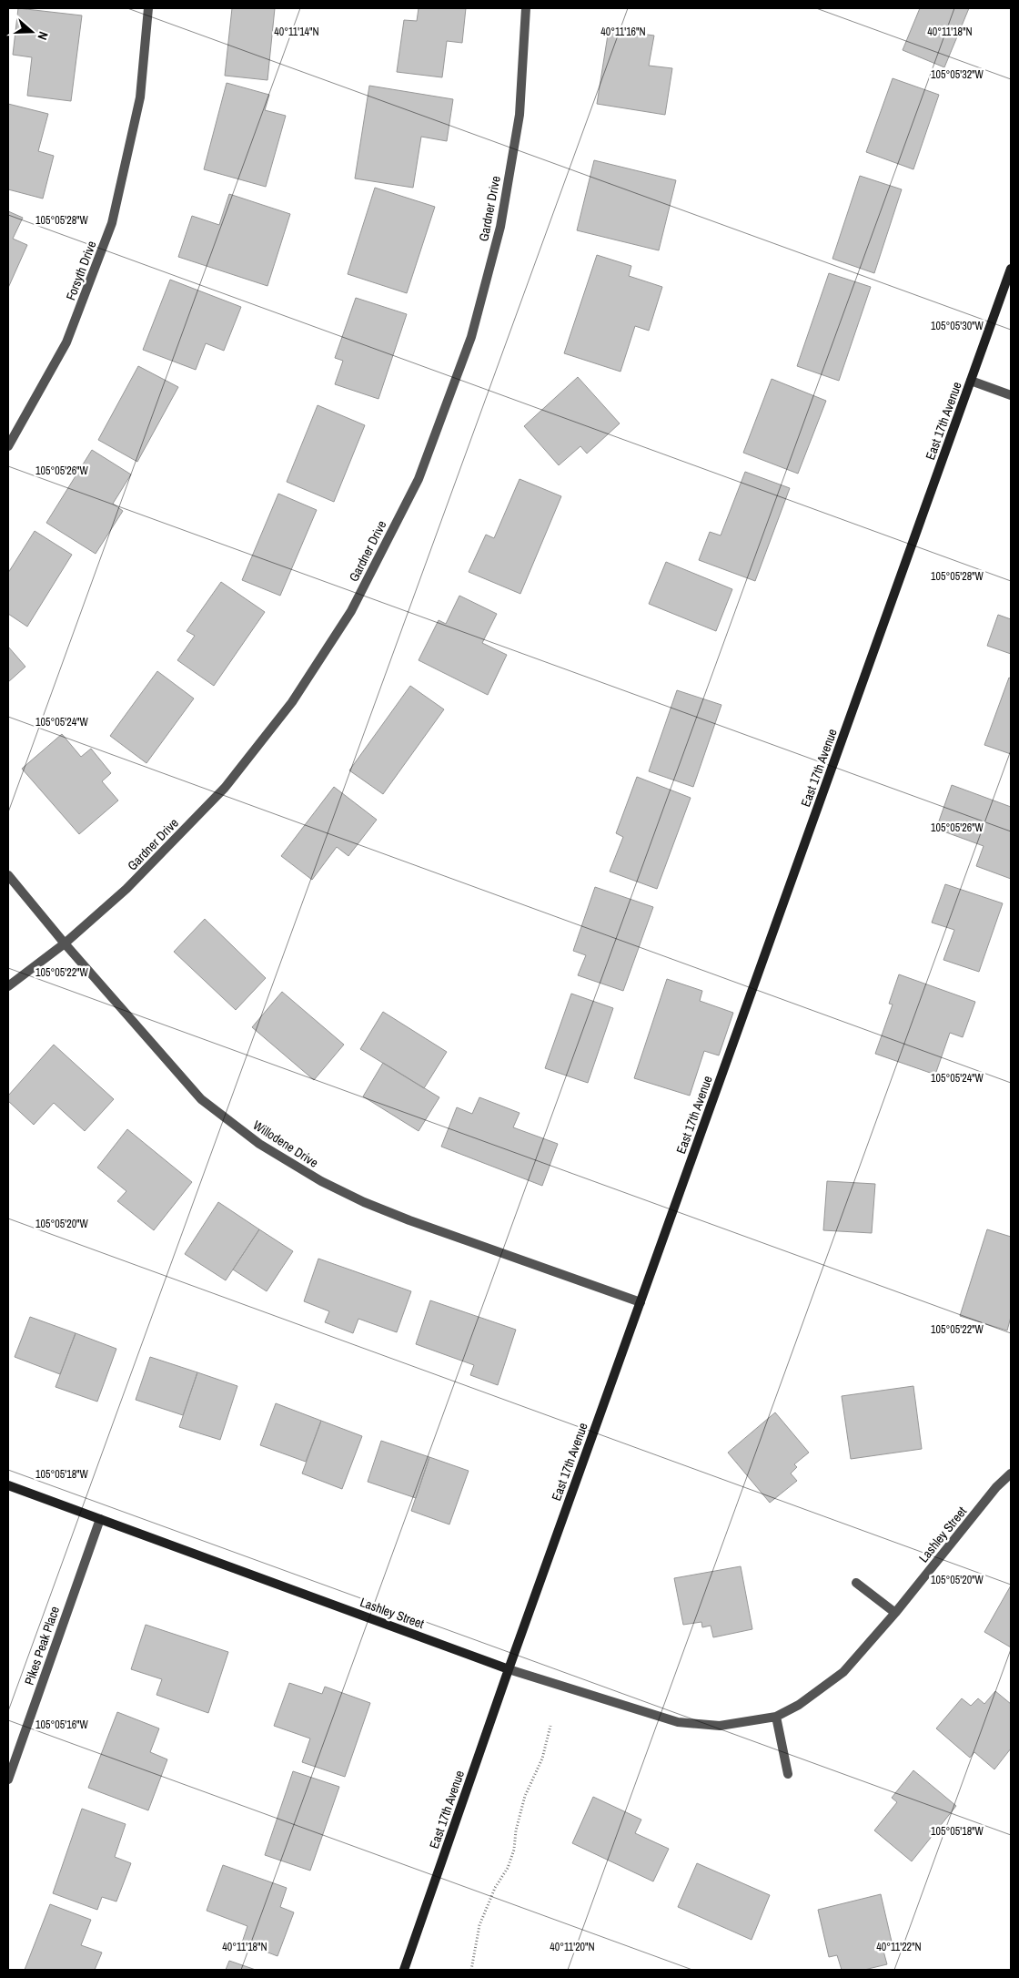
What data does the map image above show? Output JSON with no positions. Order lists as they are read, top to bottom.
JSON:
{
  "streets": {
    "main road": ["East 17th Avenue", "Lashley Street"],
    "street": [
      "Gardner Drive",
      "Forsyth Drive",
      "Willodene Drive",
      "Pikes Peak Place"
    ]
  },
  "crossings": [
    ["Gardner Drive", "Willodene Drive"],
    ["East 17th Avenue", "Willodene Drive"],
    ["East 17th Avenue", "Lashley Street"],
    ["Lashley Street", "Pikes Peak Place"]
  ],
  "north": "right",
  "coordinates": [
    "40°11'16\"N",
    "40°11'14\"N",
    "40°11'18\"N",
    "105°05'32\"W",
    "105°05'28\"W",
    "105°05'30\"W",
    "105°05'26\"W",
    "105°05'24\"W",
    "105°05'22\"W",
    "105°05'20\"W",
    "105°05'18\"W",
    "105°05'16\"W",
    "40°11'20\"N",
    "40°11'22\"N"
  ]
}
